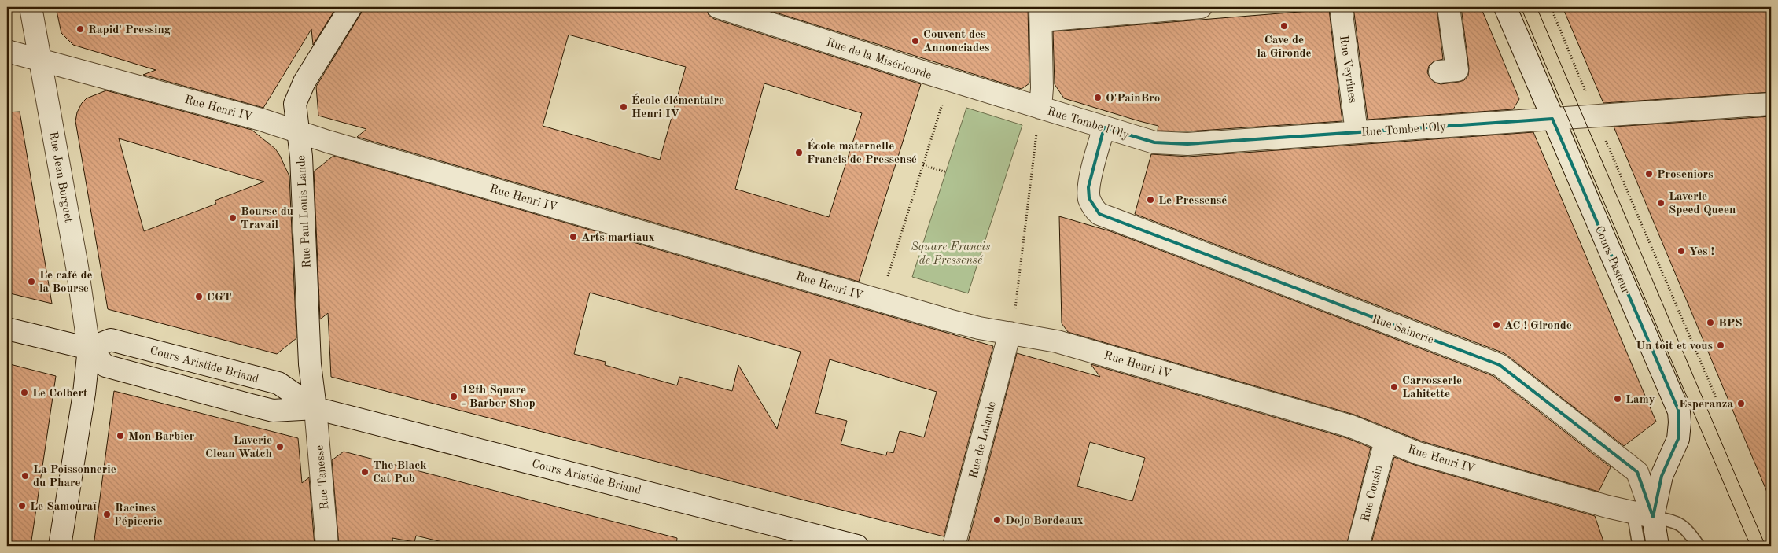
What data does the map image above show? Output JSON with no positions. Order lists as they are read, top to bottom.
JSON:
{
  "streets": {
    "street": [
      "Rue de la Miséricorde",
      "Rue Veyrines",
      "Rue Henri IV",
      "Rue Tombe l'Oly",
      "Rue Jean Burguet",
      "Rue Paul Louis Lande",
      "Cours Pasteur",
      "Rue Saincric",
      "Cours Aristide Briand",
      "Rue de Lalande",
      "Rue Tanesse",
      "Rue Cousin"
    ]
  },
  "crossings": [
    ["Rue de la Miséricorde", "Rue Tombe l'Oly"],
    ["Rue Veyrines", "Rue Tombe l'Oly"],
    ["Rue Henri IV", "Rue Jean Burguet"],
    ["Rue Henri IV", "Rue Paul Louis Lande"],
    ["Rue Henri IV", "Cours Pasteur"],
    ["Rue Henri IV", "Rue Saincric"],
    ["Rue Henri IV", "Rue de Lalande"],
    ["Rue Henri IV", "Rue Cousin"],
    ["Rue Tombe l'Oly", "Cours Pasteur"],
    ["Rue Tombe l'Oly", "Rue Saincric"],
    ["Rue Jean Burguet", "Cours Aristide Briand"],
    ["Rue Paul Louis Lande", "Cours Aristide Briand"],
    ["Rue Paul Louis Lande", "Rue Tanesse"],
    ["Cours Pasteur", "Rue Saincric"],
    ["Cours Aristide Briand", "Rue Tanesse"]
  ],
  "parks": ["Square Francis de Pressensé"],
  "places": [
    "Cave de la Gironde",
    "Rapid' Pressing",
    "Couvent des Annonciades",
    "O'PainBro",
    "École élémentaire Henri IV",
    "École maternelle Francis de Pressensé",
    "Proseniors",
    "Le Pressensé",
    "Laverie Speed Queen",
    "Bourse du Travail",
    "Arts martiaux",
    "Yes !",
    "Le café de la Bourse",
    "CGT",
    "BPS",
    "AC ! Gironde",
    "Un toit et vous",
    "Carrosserie Lahitette",
    "Le Colbert",
    "12th Square - Barber Shop",
    "Lamy",
    "Esperanza",
    "Mon Barbier",
    "Laverie Clean Watch",
    "The Black Cat Pub",
    "La Poissonnerie du Phare",
    "Le Samouraï",
    "Racines l’épicerie",
    "Dojo Bordeaux"
  ]
}
